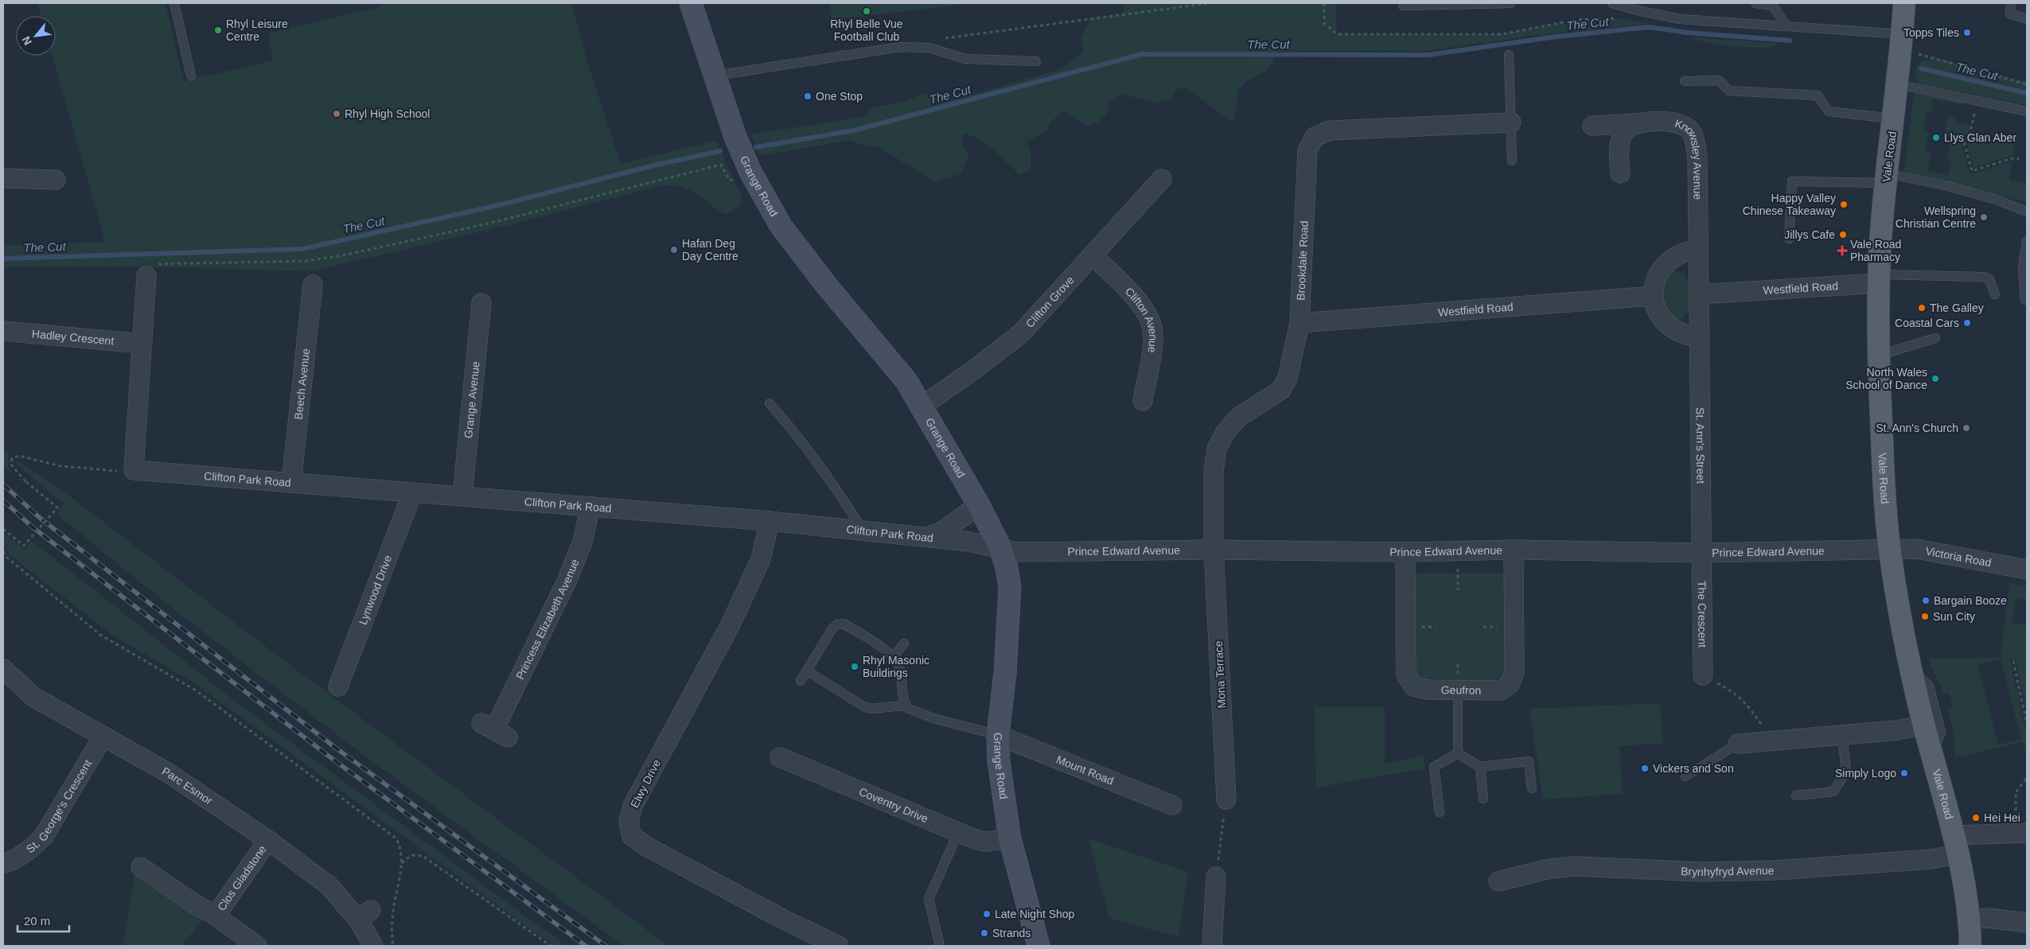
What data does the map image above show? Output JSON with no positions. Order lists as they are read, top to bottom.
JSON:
{
  "streets": {
    "main road": ["Vale Road", "Grange Road"],
    "street": [
      "Knowsley Avenue",
      "Brookdale Road",
      "Westfield Road",
      "Clifton Grove",
      "Clifton Avenue",
      "Hadley Crescent",
      "Beech Avenue",
      "Grange Avenue",
      "St. Ann's Street",
      "Clifton Park Road",
      "Prince Edward Avenue",
      "Victoria Road",
      "Lynwood Drive",
      "The Crescent",
      "Princess Elizabeth Avenue",
      "Mona Terrace",
      "Geufron",
      "Mount Road",
      "Elwy Drive",
      "Parc Esmor",
      "St. George's Crescent",
      "Coventry Drive",
      "Brynhyfryd Avenue",
      "Clos Gladstone"
    ]
  },
  "crossings": [
    ["Vale Road", "Westfield Road"],
    ["Vale Road", "Prince Edward Avenue"],
    ["Vale Road", "Victoria Road"],
    ["Vale Road", "Brynhyfryd Avenue"],
    ["Grange Road", "Clifton Grove"],
    ["Grange Road", "Clifton Park Road"],
    ["Grange Road", "Prince Edward Avenue"],
    ["Grange Road", "Mount Road"],
    ["Grange Road", "Coventry Drive"],
    ["Brookdale Road", "Westfield Road"],
    ["Brookdale Road", "Prince Edward Avenue"],
    ["Brookdale Road", "Mona Terrace"],
    ["Clifton Grove", "Clifton Avenue"],
    ["Beech Avenue", "Clifton Park Road"],
    ["Grange Avenue", "Clifton Park Road"],
    ["St. Ann's Street", "Prince Edward Avenue"],
    ["St. Ann's Street", "The Crescent"],
    ["Clifton Park Road", "Prince Edward Avenue"],
    ["Clifton Park Road", "Lynwood Drive"],
    ["Clifton Park Road", "Princess Elizabeth Avenue"],
    ["Clifton Park Road", "Elwy Drive"],
    ["Prince Edward Avenue", "Victoria Road"],
    ["Prince Edward Avenue", "The Crescent"],
    ["Prince Edward Avenue", "Mona Terrace"],
    ["Prince Edward Avenue", "Geufron"],
    ["Parc Esmor", "St. George's Crescent"],
    ["Parc Esmor", "Clos Gladstone"]
  ],
  "water": ["The Cut"],
  "places": {
    "other": [
      "Rhyl Belle Vue Football Club",
      "Rhyl Leisure Centre",
      "Topps Tiles",
      "One Stop",
      "Rhyl High School",
      "Llys Glan Aber",
      "Happy Valley Chinese Takeaway",
      "Wellspring Christian Centre",
      "Jillys Cafe",
      "Hafan Deg Day Centre",
      "The Galley",
      "Coastal Cars",
      "North Wales School of Dance",
      "St. Ann's Church",
      "Bargain Booze",
      "Sun City",
      "Rhyl Masonic Buildings",
      "Vickers and Son",
      "Simply Logo",
      "Hei Hei",
      "Late Night Shop",
      "Strands"
    ],
    "health": ["Vale Road Pharmacy"]
  },
  "scale_bar": "20 m",
  "north": "bottom left"
}
